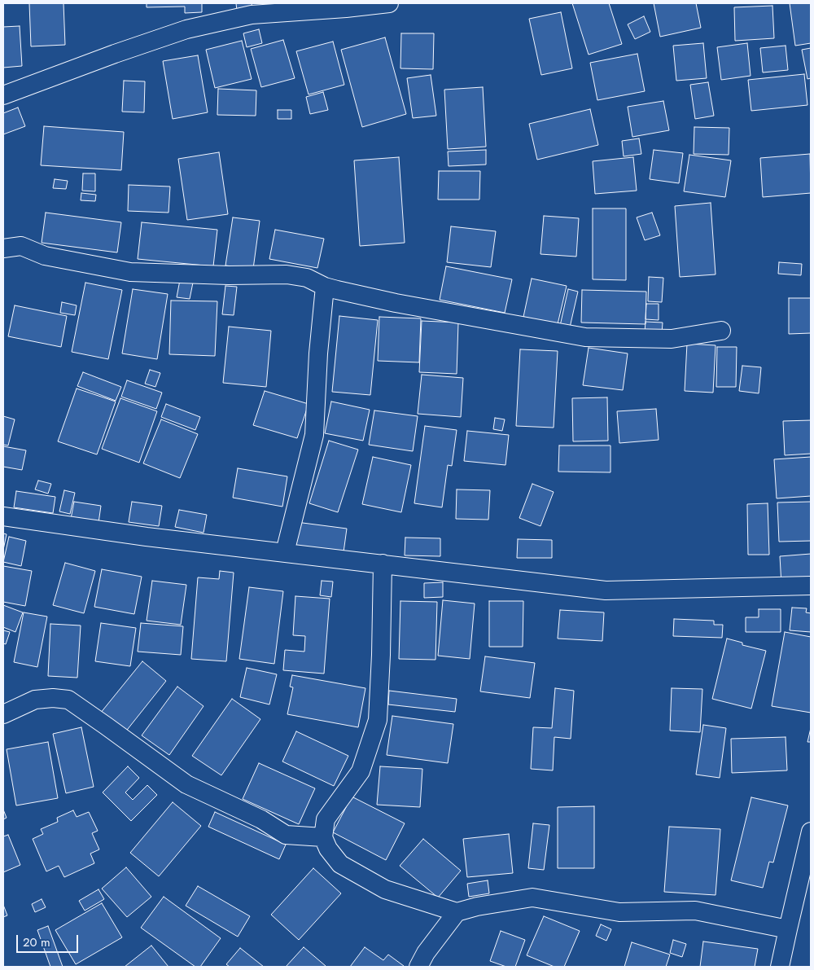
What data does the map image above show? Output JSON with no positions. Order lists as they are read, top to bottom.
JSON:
{
  "scale_bar": "20 m"
}
